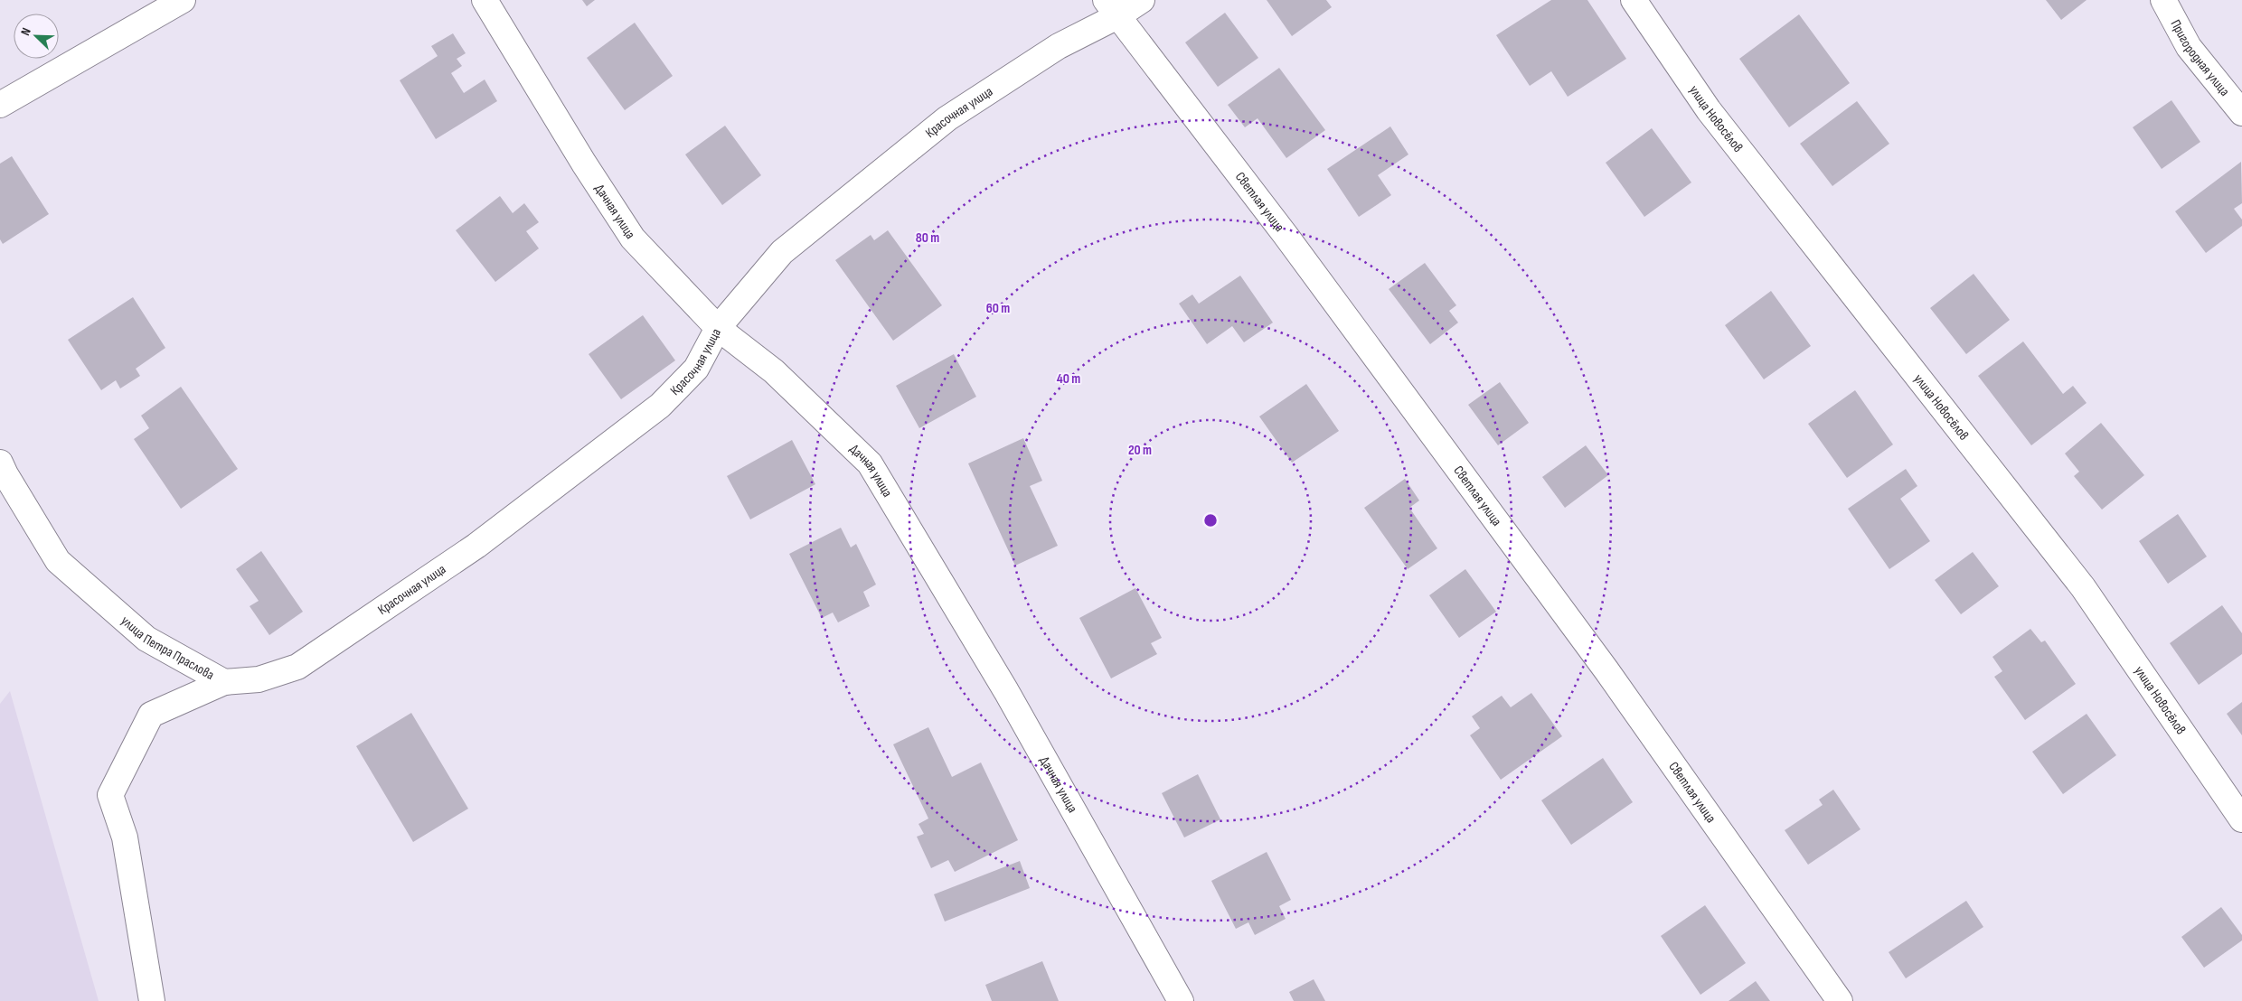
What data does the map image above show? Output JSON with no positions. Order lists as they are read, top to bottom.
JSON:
{
  "streets": {
    "street": [
      "Пригородная улица",
      "Красочная улица",
      "улица Новосёлов",
      "Светлая улица",
      "Дачная улица",
      "улица Петра Праслова"
    ]
  },
  "crossings": [
    ["Красочная улица", "Светлая улица"],
    ["Красочная улица", "Дачная улица"],
    ["Красочная улица", "улица Петра Праслова"]
  ],
  "north": "top left",
  "rings": [
    "80 m",
    "60 m",
    "40 m",
    "20 m"
  ]
}
